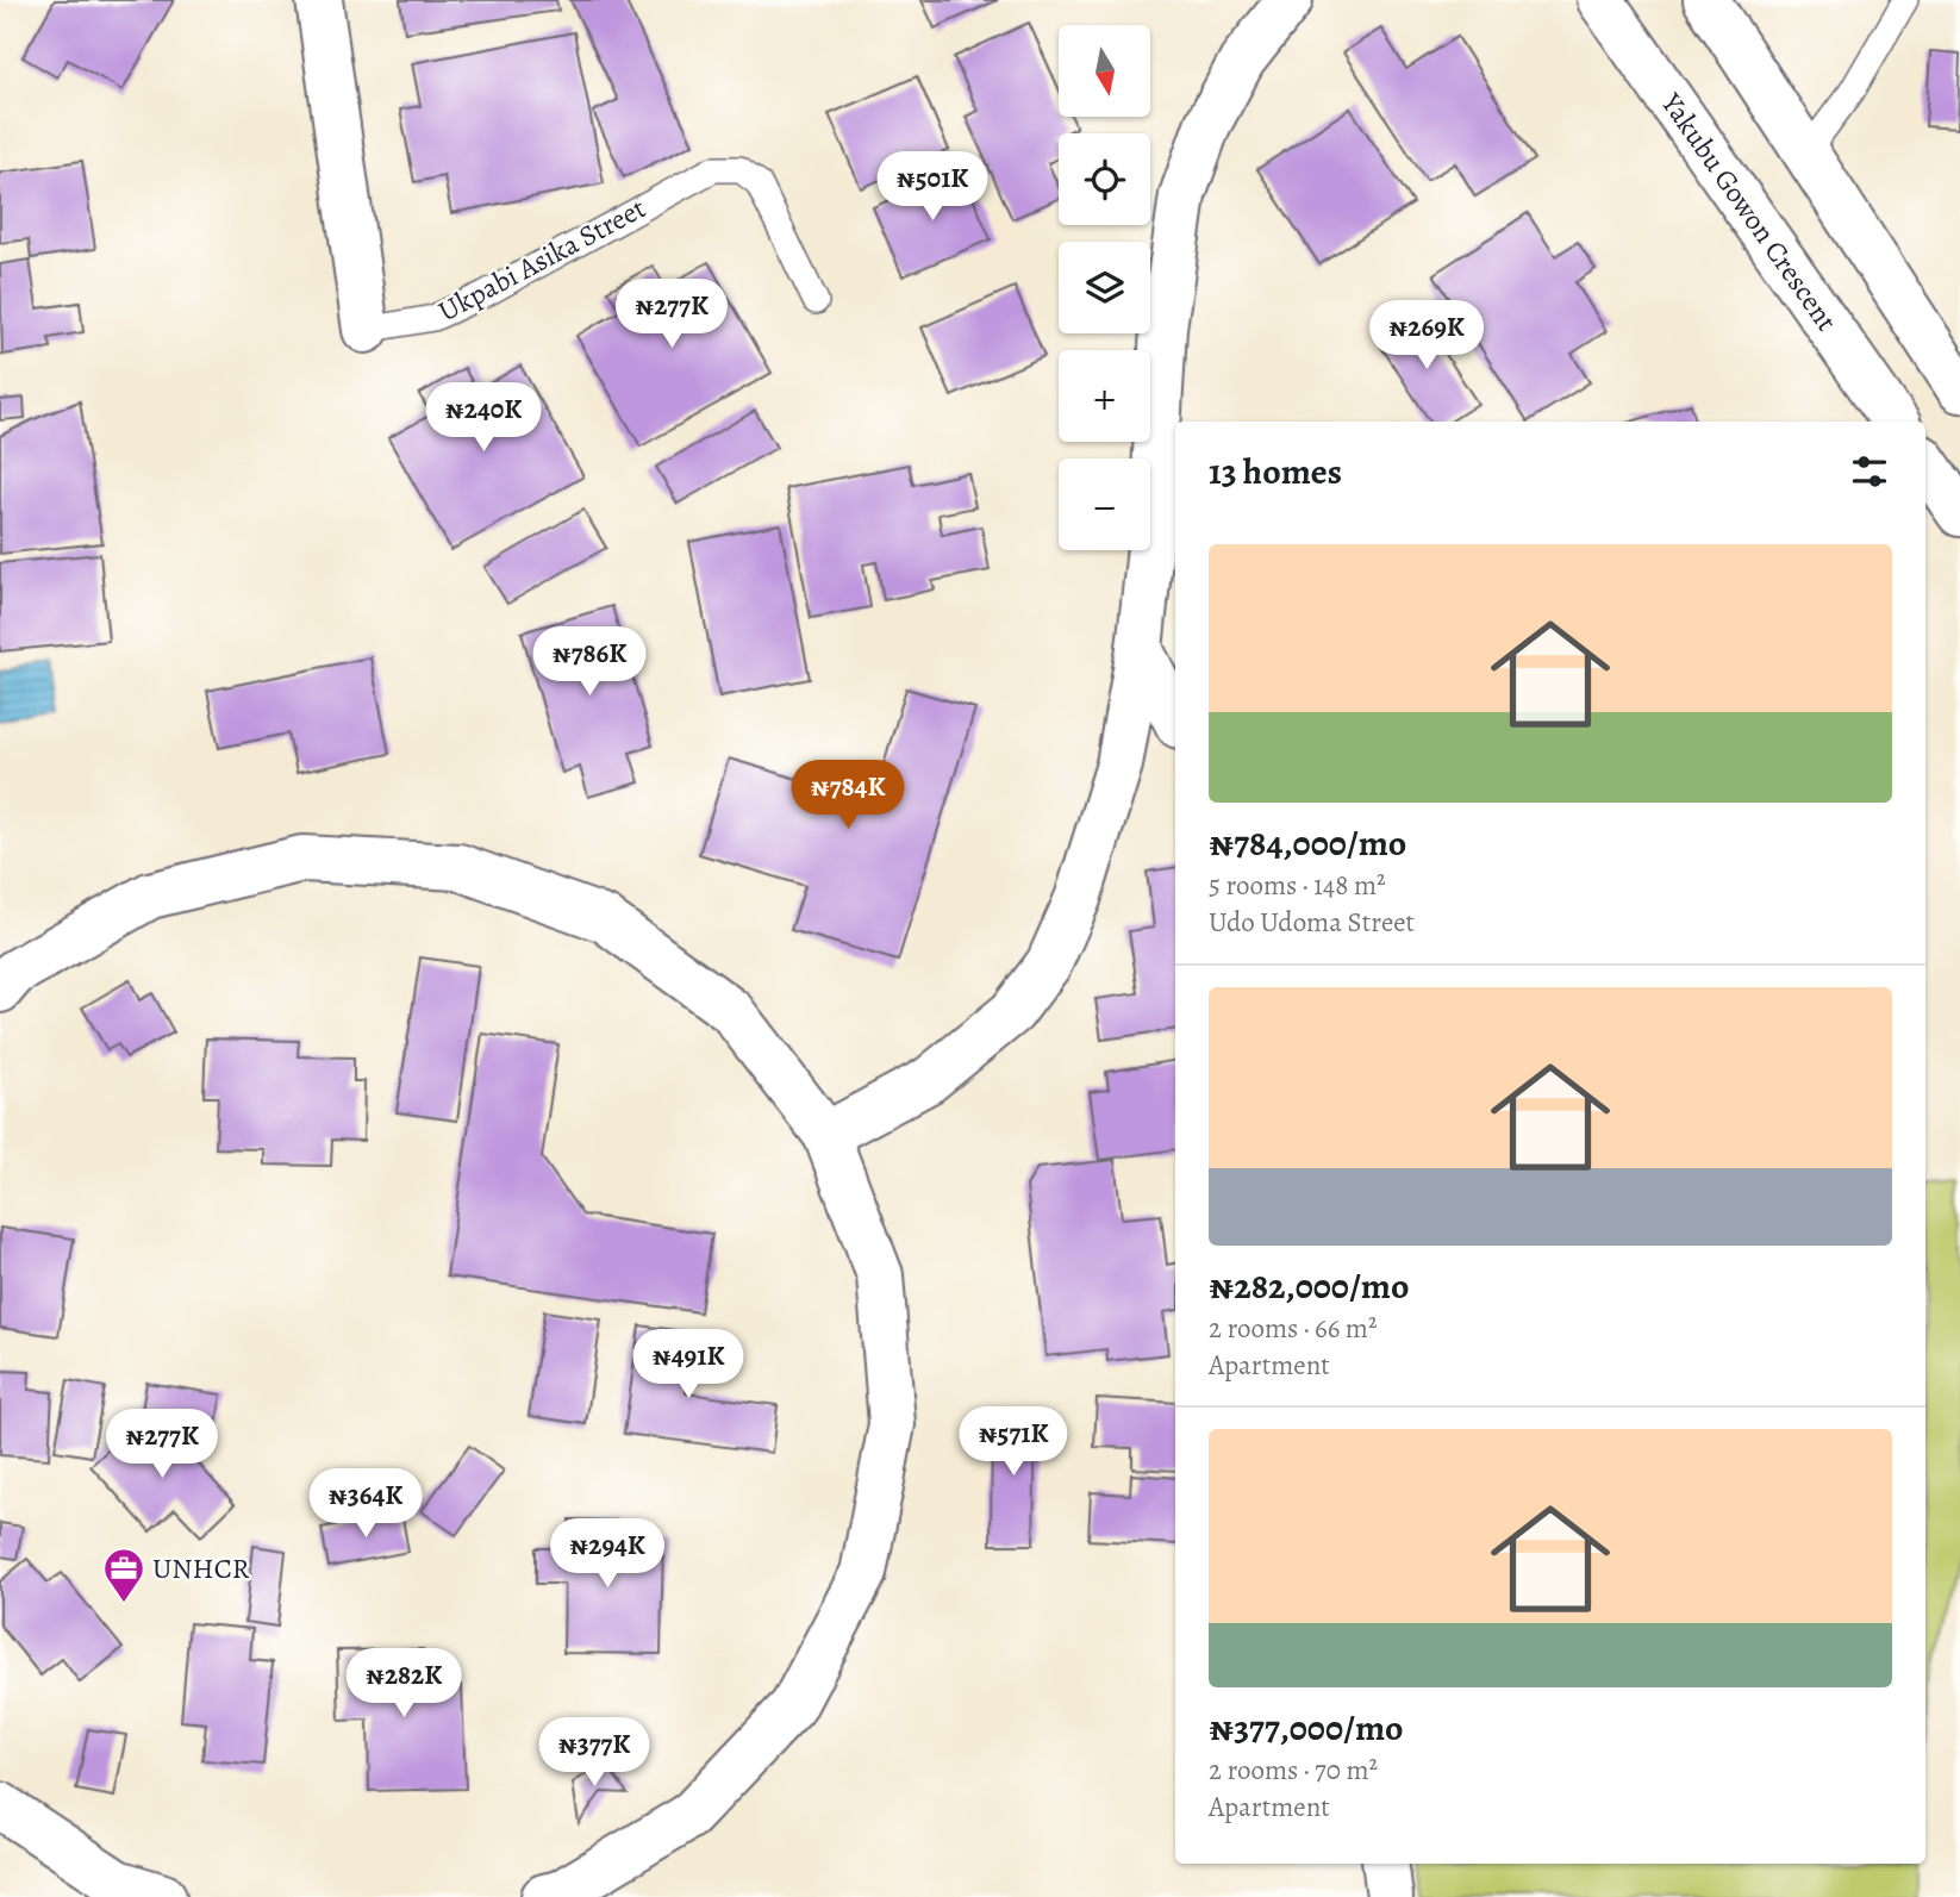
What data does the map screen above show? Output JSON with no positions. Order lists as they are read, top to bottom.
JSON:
{
  "streets": {
    "street": ["Yakubu Gowon Crescent", "Ukpabi Asika Street"]
  },
  "places": {
    "office": ["UNHCR"]
  },
  "north": "bottom",
  "page": {
    "map_buttons": ["+", "−"],
    "price": [
      "₦501K",
      "₦277K",
      "₦269K",
      "₦240K",
      "₦786K",
      "₦784K",
      "₦491K",
      "₦571K",
      "₦277K",
      "₦364K",
      "₦294K",
      "₦282K",
      "₦377K"
    ],
    "heading": "13 homes",
    "list": [
      {
        "name": "₦784,000/mo",
        "note": "5 rooms · 148 m² · Udo Udoma Street"
      },
      {
        "name": "₦282,000/mo",
        "note": "2 rooms · 66 m² · Apartment"
      },
      {
        "name": "₦377,000/mo",
        "note": "2 rooms · 70 m² · Apartment"
      }
    ]
  }
}
